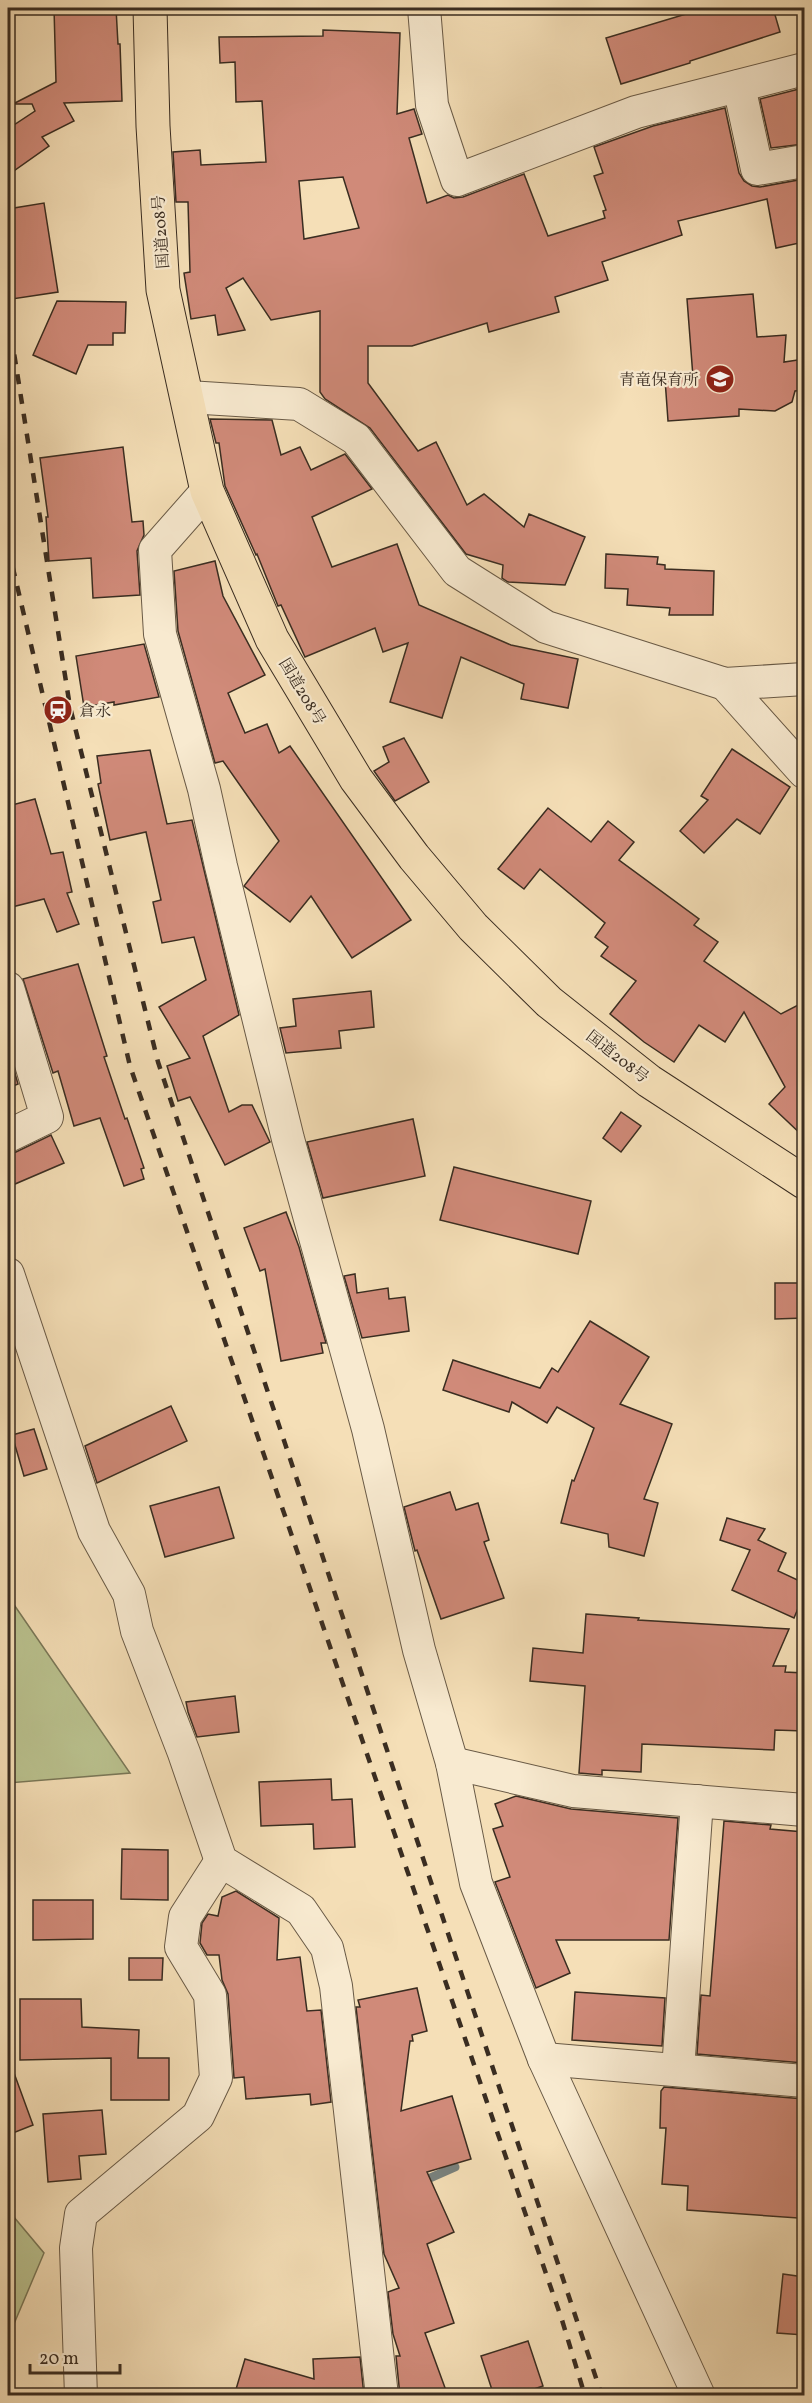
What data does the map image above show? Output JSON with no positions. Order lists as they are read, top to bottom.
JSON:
{
  "streets": {
    "highway": ["国道208号"]
  },
  "places": {
    "school or university": ["青竜保育所"],
    "station": ["倉永"]
  },
  "scale_bar": "20 m"
}
